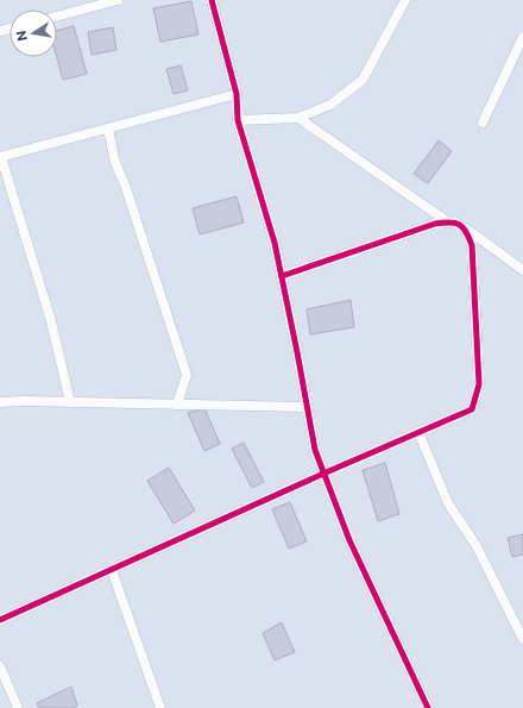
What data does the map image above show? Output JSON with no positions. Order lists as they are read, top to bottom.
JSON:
{
  "north": "left"
}
